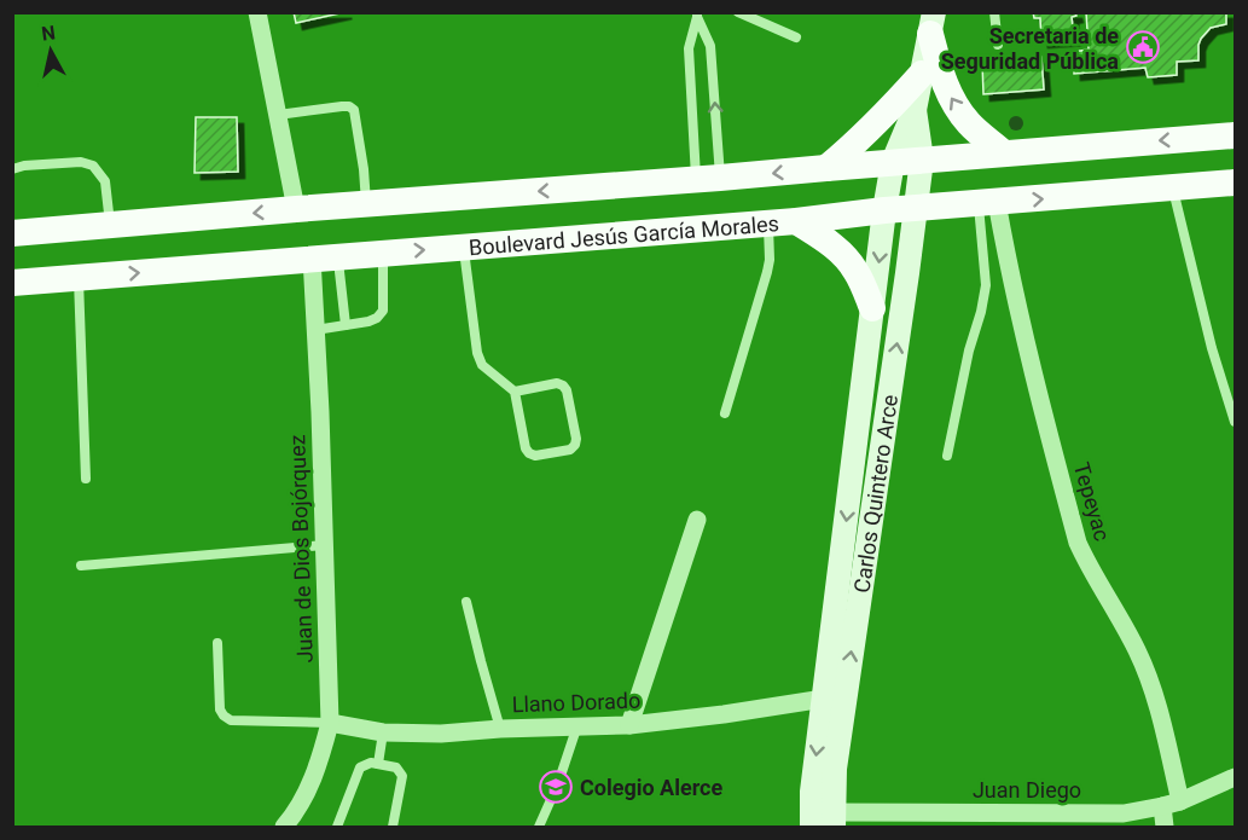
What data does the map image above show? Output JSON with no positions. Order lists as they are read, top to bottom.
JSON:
{
  "streets": {
    "main road": ["Boulevard Jesús García Morales", "Carlos Quintero Arce"],
    "street": [
      "Tepeyac",
      "Juan de Dios Bojórquez",
      "Llano Dorado",
      "Juan Diego"
    ]
  },
  "crossings": [
    ["Boulevard Jesús García Morales", "Carlos Quintero Arce"],
    ["Boulevard Jesús García Morales", "Tepeyac"],
    ["Boulevard Jesús García Morales", "Juan de Dios Bojórquez"],
    ["Carlos Quintero Arce", "Llano Dorado"],
    ["Carlos Quintero Arce", "Juan Diego"],
    ["Tepeyac", "Juan Diego"],
    ["Juan de Dios Bojórquez", "Llano Dorado"]
  ],
  "places": {
    "public building": ["Secretaria de Seguridad Pública"],
    "school or university": ["Colegio Alerce"]
  },
  "north": "top"
}
